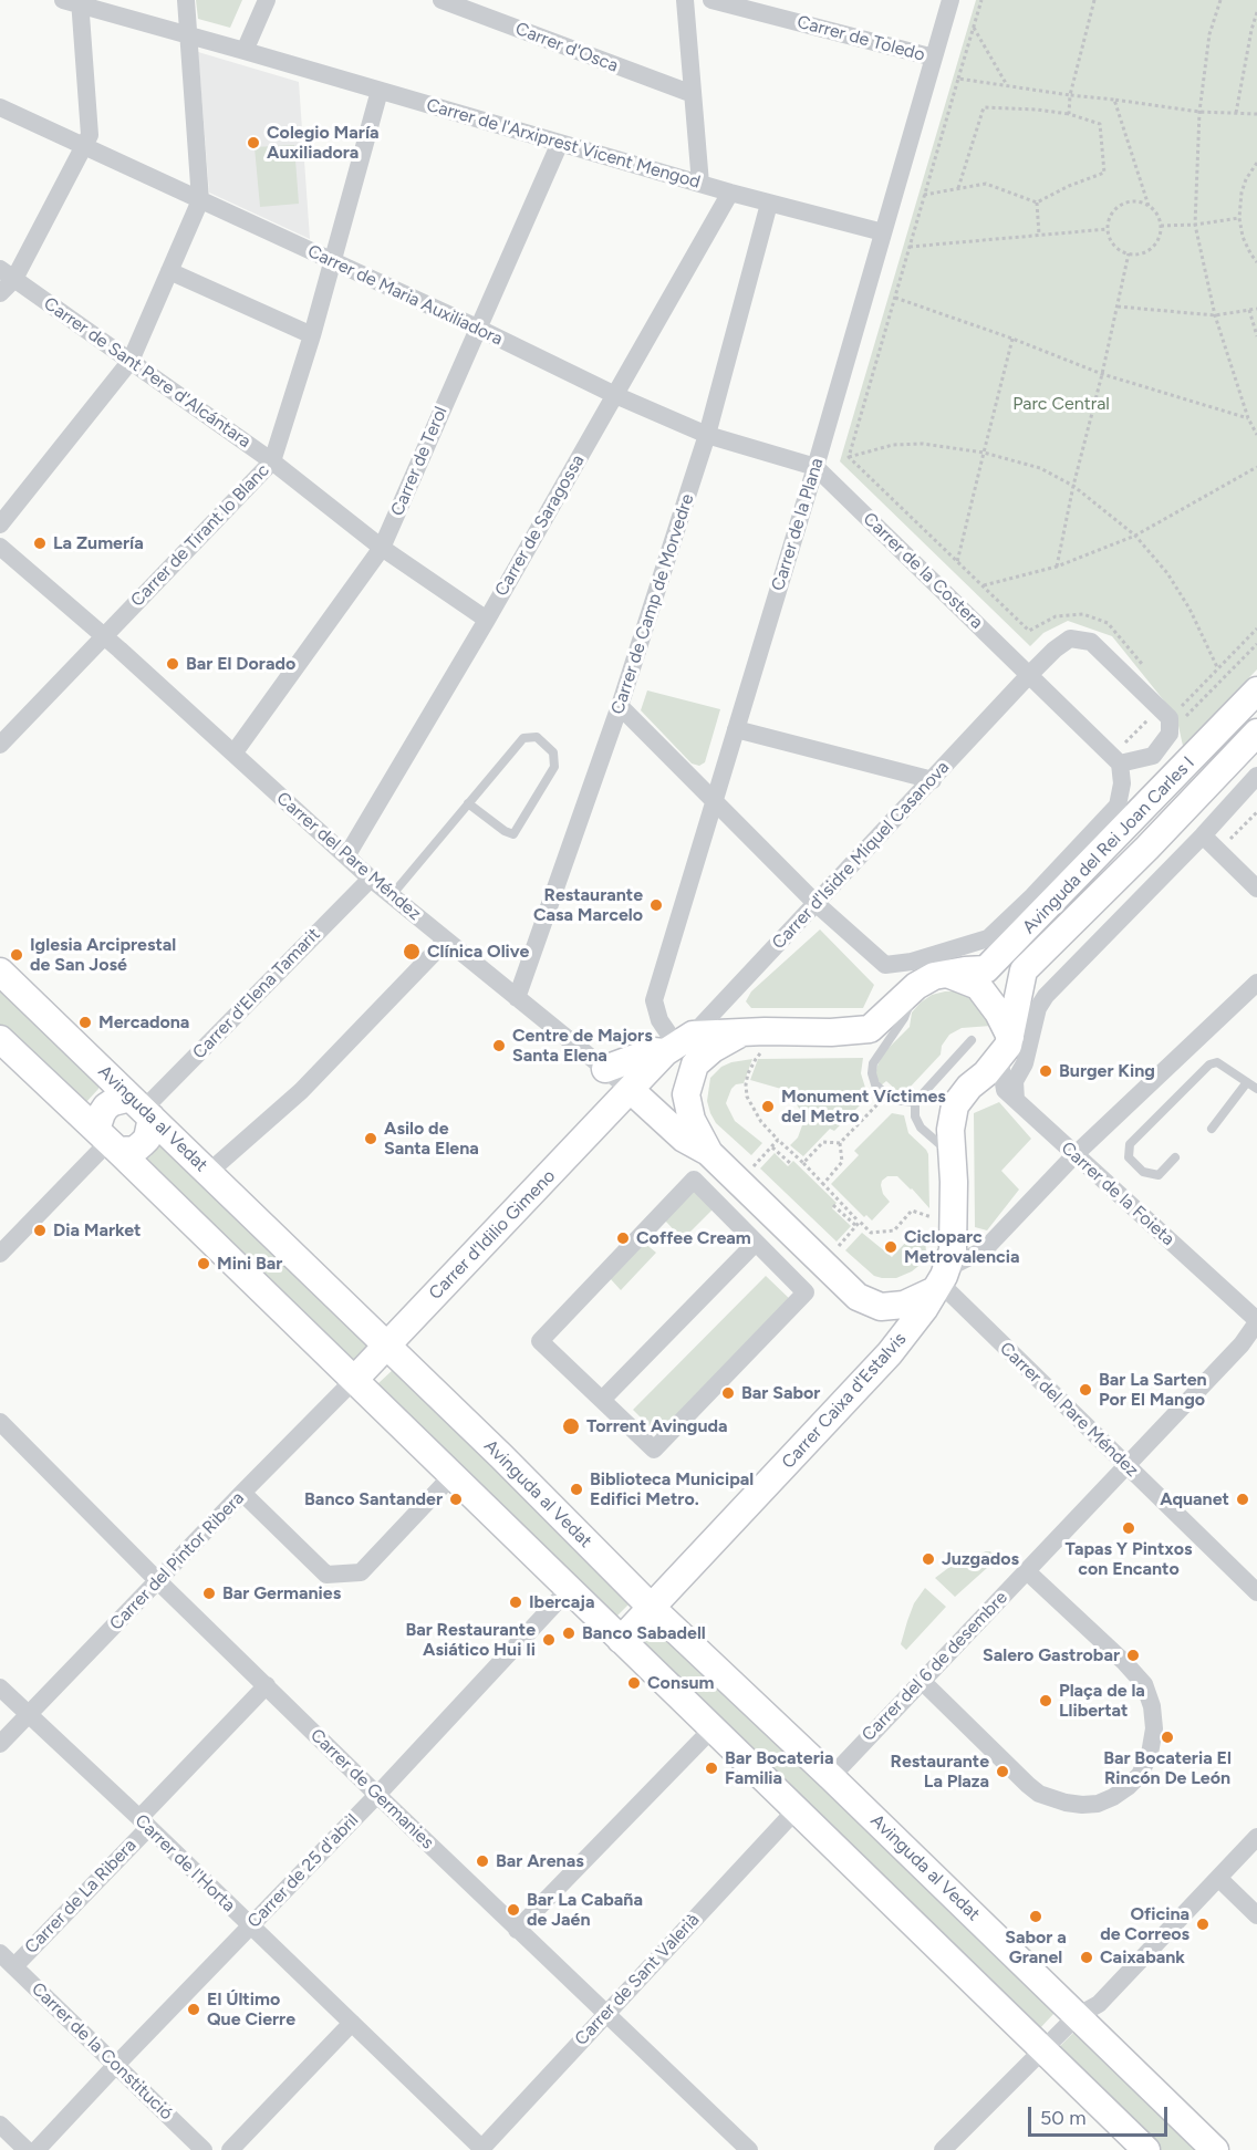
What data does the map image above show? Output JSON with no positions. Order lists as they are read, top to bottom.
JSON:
{
  "streets": {
    "street": [
      "Carrer de Toledo",
      "Carrer d'Osca",
      "Carrer de l'Arxiprest Vicent Mengod",
      "Carrer de Maria Auxiliadora",
      "Carrer de Sant Pere d'Alcántara",
      "Carrer de Terol",
      "Carrer de la Plana",
      "Carrer de Saragossa",
      "Carrer de Tirant lo Blanc",
      "Carrer de la Costera",
      "Carrer de Camp de Morvedre",
      "Avinguda del Rei Joan Carles I",
      "Carrer d'Isidre Miquel Casanova",
      "Carrer del Pare Méndez",
      "Carrer d'Elena Tamarit",
      "Avinguda al Vedat",
      "Carrer de la Foieta",
      "Carrer d'Idilio Gimeno",
      "Carrer Caixa d'Estalvis",
      "Carrer del Pintor Ribera",
      "Carrer del 6 de desembre",
      "Carrer de Germanies",
      "Carrer de l'Horta",
      "Carrer de 25 d'abril",
      "Carrer de La Ribera",
      "Carrer de Sant Valerià",
      "Carrer de la Constitució"
    ]
  },
  "crossings": [
    ["Carrer de Toledo", "Carrer de la Plana"],
    ["Carrer de l'Arxiprest Vicent Mengod", "Carrer de Terol"],
    ["Carrer de l'Arxiprest Vicent Mengod", "Carrer de la Plana"],
    ["Carrer de l'Arxiprest Vicent Mengod", "Carrer de Saragossa"],
    ["Carrer de l'Arxiprest Vicent Mengod", "Carrer de Tirant lo Blanc"],
    ["Carrer de l'Arxiprest Vicent Mengod", "Carrer de Camp de Morvedre"],
    ["Carrer de Maria Auxiliadora", "Carrer de Terol"],
    ["Carrer de Maria Auxiliadora", "Carrer de la Plana"],
    ["Carrer de Maria Auxiliadora", "Carrer de Saragossa"],
    ["Carrer de Maria Auxiliadora", "Carrer de Tirant lo Blanc"],
    ["Carrer de Maria Auxiliadora", "Carrer de la Costera"],
    ["Carrer de Maria Auxiliadora", "Carrer de Camp de Morvedre"],
    ["Carrer de Sant Pere d'Alcántara", "Carrer de Terol"],
    ["Carrer de Sant Pere d'Alcántara", "Carrer de Saragossa"],
    ["Carrer de Sant Pere d'Alcántara", "Carrer de Tirant lo Blanc"],
    ["Carrer de Terol", "Carrer del Pare Méndez"],
    ["Carrer de la Plana", "Carrer de la Costera"],
    ["Carrer de la Plana", "Avinguda del Rei Joan Carles I"],
    ["Carrer de la Plana", "Carrer d'Isidre Miquel Casanova"],
    ["Carrer de Saragossa", "Carrer del Pare Méndez"],
    ["Carrer de Tirant lo Blanc", "Carrer del Pare Méndez"],
    ["Carrer de la Costera", "Avinguda del Rei Joan Carles I"],
    ["Carrer de la Costera", "Carrer d'Isidre Miquel Casanova"],
    ["Carrer de Camp de Morvedre", "Carrer del Pare Méndez"],
    ["Avinguda del Rei Joan Carles I", "Carrer d'Isidre Miquel Casanova"],
    ["Avinguda del Rei Joan Carles I", "Carrer del Pare Méndez"],
    ["Avinguda del Rei Joan Carles I", "Carrer de la Foieta"],
    ["Avinguda del Rei Joan Carles I", "Carrer Caixa d'Estalvis"],
    ["Carrer del Pare Méndez", "Carrer d'Elena Tamarit"],
    ["Carrer del Pare Méndez", "Carrer d'Idilio Gimeno"],
    ["Carrer del Pare Méndez", "Carrer Caixa d'Estalvis"],
    ["Carrer del Pare Méndez", "Carrer del 6 de desembre"],
    ["Carrer d'Elena Tamarit", "Avinguda al Vedat"],
    ["Avinguda al Vedat", "Carrer d'Idilio Gimeno"],
    ["Avinguda al Vedat", "Carrer Caixa d'Estalvis"],
    ["Avinguda al Vedat", "Carrer del 6 de desembre"],
    ["Carrer de la Foieta", "Carrer Caixa d'Estalvis"],
    ["Carrer de la Foieta", "Carrer del 6 de desembre"],
    ["Carrer d'Idilio Gimeno", "Carrer del Pintor Ribera"],
    ["Carrer del Pintor Ribera", "Carrer de Germanies"],
    ["Carrer del Pintor Ribera", "Carrer de l'Horta"],
    ["Carrer de Germanies", "Carrer de 25 d'abril"],
    ["Carrer de Germanies", "Carrer de La Ribera"],
    ["Carrer de Germanies", "Carrer de Sant Valerià"],
    ["Carrer de l'Horta", "Carrer de 25 d'abril"],
    ["Carrer de l'Horta", "Carrer de La Ribera"],
    ["Carrer de l'Horta", "Carrer de Sant Valerià"],
    ["Carrer de 25 d'abril", "Carrer de la Constitució"],
    ["Carrer de La Ribera", "Carrer de la Constitució"]
  ],
  "parks": ["Parc Central"],
  "places": [
    "Colegio María Auxiliadora",
    "La Zumería",
    "Bar El Dorado",
    "Restaurante Casa Marcelo",
    "Clínica Olive",
    "Iglesia Arciprestal de San José",
    "Mercadona",
    "Centre de Majors Santa Elena",
    "Burger King",
    "Monument Víctimes del Metro",
    "Asilo de Santa Elena",
    "Dia Market",
    "Coffee Cream",
    "Cicloparc Metrovalencia",
    "Mini Bar",
    "Bar La Sarten Por El Mango",
    "Bar Sabor",
    "Torrent Avinguda",
    "Biblioteca Municipal Edifici Metro.",
    "Banco Santander",
    "Aquanet",
    "Tapas Y Pintxos con Encanto",
    "Juzgados",
    "Bar Germanies",
    "Ibercaja",
    "Banco Sabadell",
    "Bar Restaurante Asiático Hui Ii",
    "Salero Gastrobar",
    "Consum",
    "Plaça de la Llibertat",
    "Bar Bocateria El Rincón De León",
    "Bar Bocateria Familia",
    "Restaurante La Plaza",
    "Bar Arenas",
    "Bar La Cabaña de Jaén",
    "Sabor a Granel",
    "Oficina de Correos",
    "Caixabank",
    "El Último Que Cierre"
  ],
  "scale_bar": "50 m"
}
